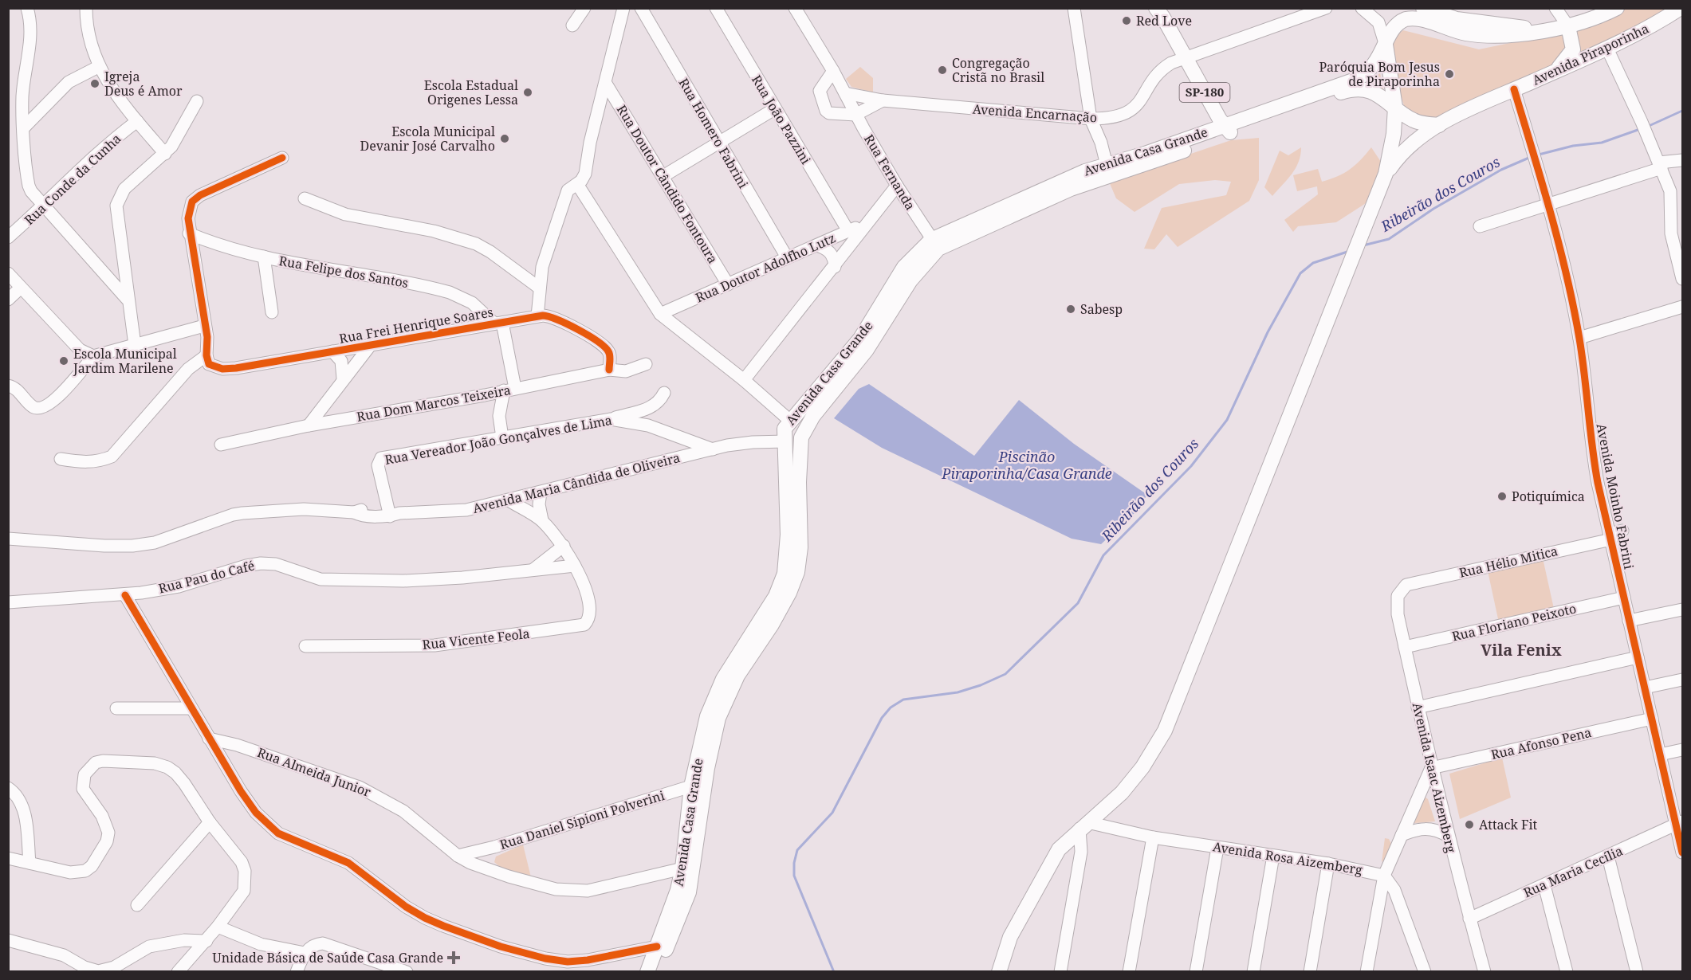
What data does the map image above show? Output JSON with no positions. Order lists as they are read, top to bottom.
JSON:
{
  "streets": {
    "main road": ["Avenida Piraporinha", "SP-180", "Avenida Casa Grande"],
    "street": [
      "Avenida Encarnação",
      "Rua João Pazzini",
      "Rua Homero Fabrini",
      "Rua Fernanda",
      "Rua Conde da Cunha",
      "Rua Doutor Cândido Fontoura",
      "Rua Doutor Adolfho Lutz",
      "Rua Felipe dos Santos",
      "Rua Frei Henrique Soares",
      "Rua Dom Marcos Teixeira",
      "Rua Vereador João Gonçalves de Lima",
      "Avenida Maria Cândida de Oliveira",
      "Avenida Moinho Fabrini",
      "Rua Hélio Mitica",
      "Rua Pau do Café",
      "Rua Floriano Peixoto",
      "Rua Vicente Feola",
      "Rua Afonso Pena",
      "Rua Almeida Junior",
      "Avenida Isaac Aizemberg",
      "Rua Daniel Sipioni Polverini",
      "Avenida Rosa Aizemberg",
      "Rua Maria Cecília"
    ]
  },
  "crossings": [
    ["Avenida Piraporinha", "Avenida Moinho Fabrini"],
    ["SP-180", "Avenida Encarnação"],
    ["SP-180", "Avenida Casa Grande"],
    ["Avenida Encarnação", "Rua Fernanda"],
    ["Rua João Pazzini", "Rua Doutor Adolfho Lutz"],
    ["Rua Homero Fabrini", "Rua Doutor Adolfho Lutz"],
    ["Avenida Casa Grande", "Rua Fernanda"],
    ["Avenida Casa Grande", "Avenida Maria Cândida de Oliveira"],
    ["Avenida Casa Grande", "Rua Almeida Junior"],
    ["Avenida Casa Grande", "Rua Daniel Sipioni Polverini"],
    ["Rua Doutor Cândido Fontoura", "Rua Doutor Adolfho Lutz"],
    ["Rua Felipe dos Santos", "Rua Frei Henrique Soares"],
    ["Rua Frei Henrique Soares", "Rua Dom Marcos Teixeira"],
    ["Rua Vereador João Gonçalves de Lima", "Avenida Maria Cândida de Oliveira"],
    ["Avenida Moinho Fabrini", "Rua Hélio Mitica"],
    ["Avenida Moinho Fabrini", "Rua Floriano Peixoto"],
    ["Avenida Moinho Fabrini", "Rua Afonso Pena"],
    ["Avenida Moinho Fabrini", "Rua Maria Cecília"],
    ["Rua Hélio Mitica", "Avenida Isaac Aizemberg"],
    ["Rua Pau do Café", "Rua Vicente Feola"],
    ["Rua Floriano Peixoto", "Avenida Isaac Aizemberg"],
    ["Rua Afonso Pena", "Avenida Isaac Aizemberg"],
    ["Rua Almeida Junior", "Rua Daniel Sipioni Polverini"],
    ["Avenida Isaac Aizemberg", "Rua Maria Cecília"]
  ],
  "districts": ["Vila Fenix"],
  "water": ["Ribeirão dos Couros", "Piscinão Piraporinha/Casa Grande"],
  "places": {
    "other": [
      "Red Love",
      "Congregação Cristã no Brasil",
      "Paróquia Bom Jesus de Piraporinha",
      "Igreja Deus é Amor",
      "Escola Estadual Origenes Lessa",
      "Escola Municipal Devanir José Carvalho",
      "Sabesp",
      "Escola Municipal Jardim Marilene",
      "Potiquímica",
      "Attack Fit"
    ],
    "health": ["Unidade Básica de Saúde Casa Grande"]
  }
}
